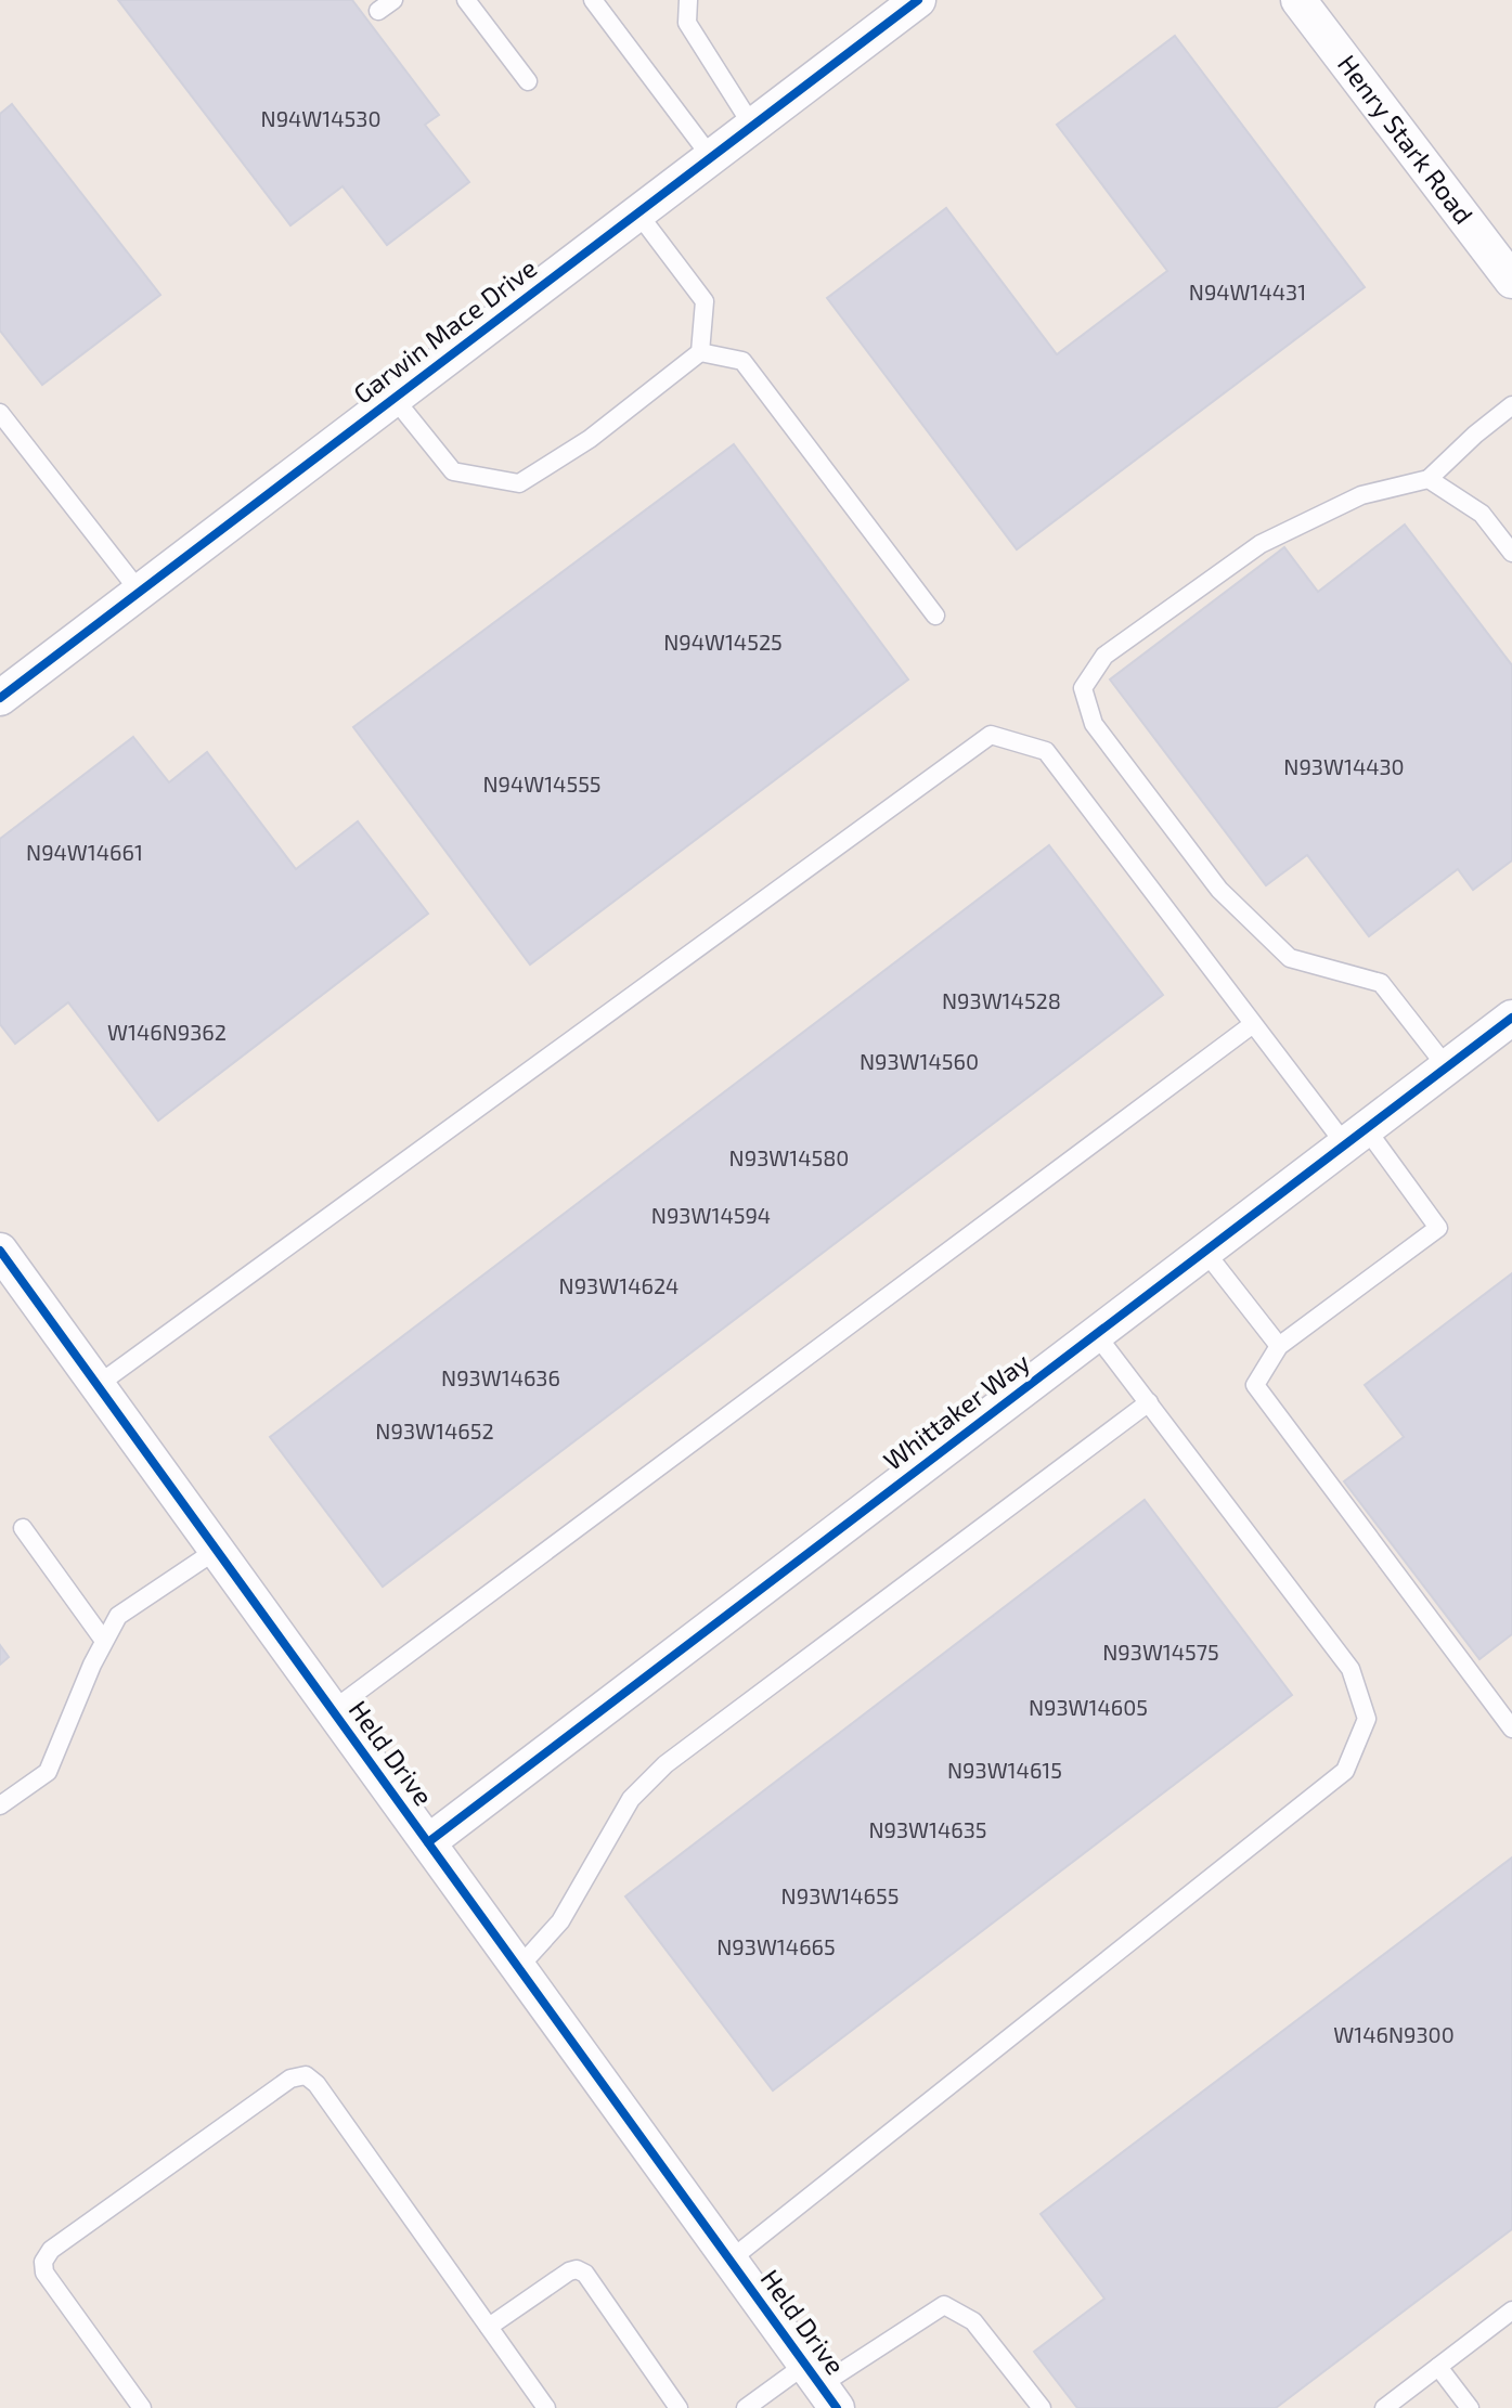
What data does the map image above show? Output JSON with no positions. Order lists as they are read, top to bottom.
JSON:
{
  "streets": {
    "street": [
      "Henry Stark Road",
      "Garwin Mace Drive",
      "Whittaker Way",
      "Held Drive"
    ]
  },
  "crossings": [
    ["Whittaker Way", "Held Drive"]
  ],
  "house_numbers": [
    "N94W14530",
    "N94W14431",
    "N94W14525",
    "N93W14430",
    "N94W14555",
    "N94W14661",
    "N93W14528",
    "W146N9362",
    "N93W14560",
    "N93W14580",
    "N93W14594",
    "N93W14624",
    "N93W14636",
    "N93W14652",
    "N93W14575",
    "N93W14605",
    "N93W14615",
    "N93W14635",
    "N93W14655",
    "N93W14665",
    "W146N9300"
  ]
}
